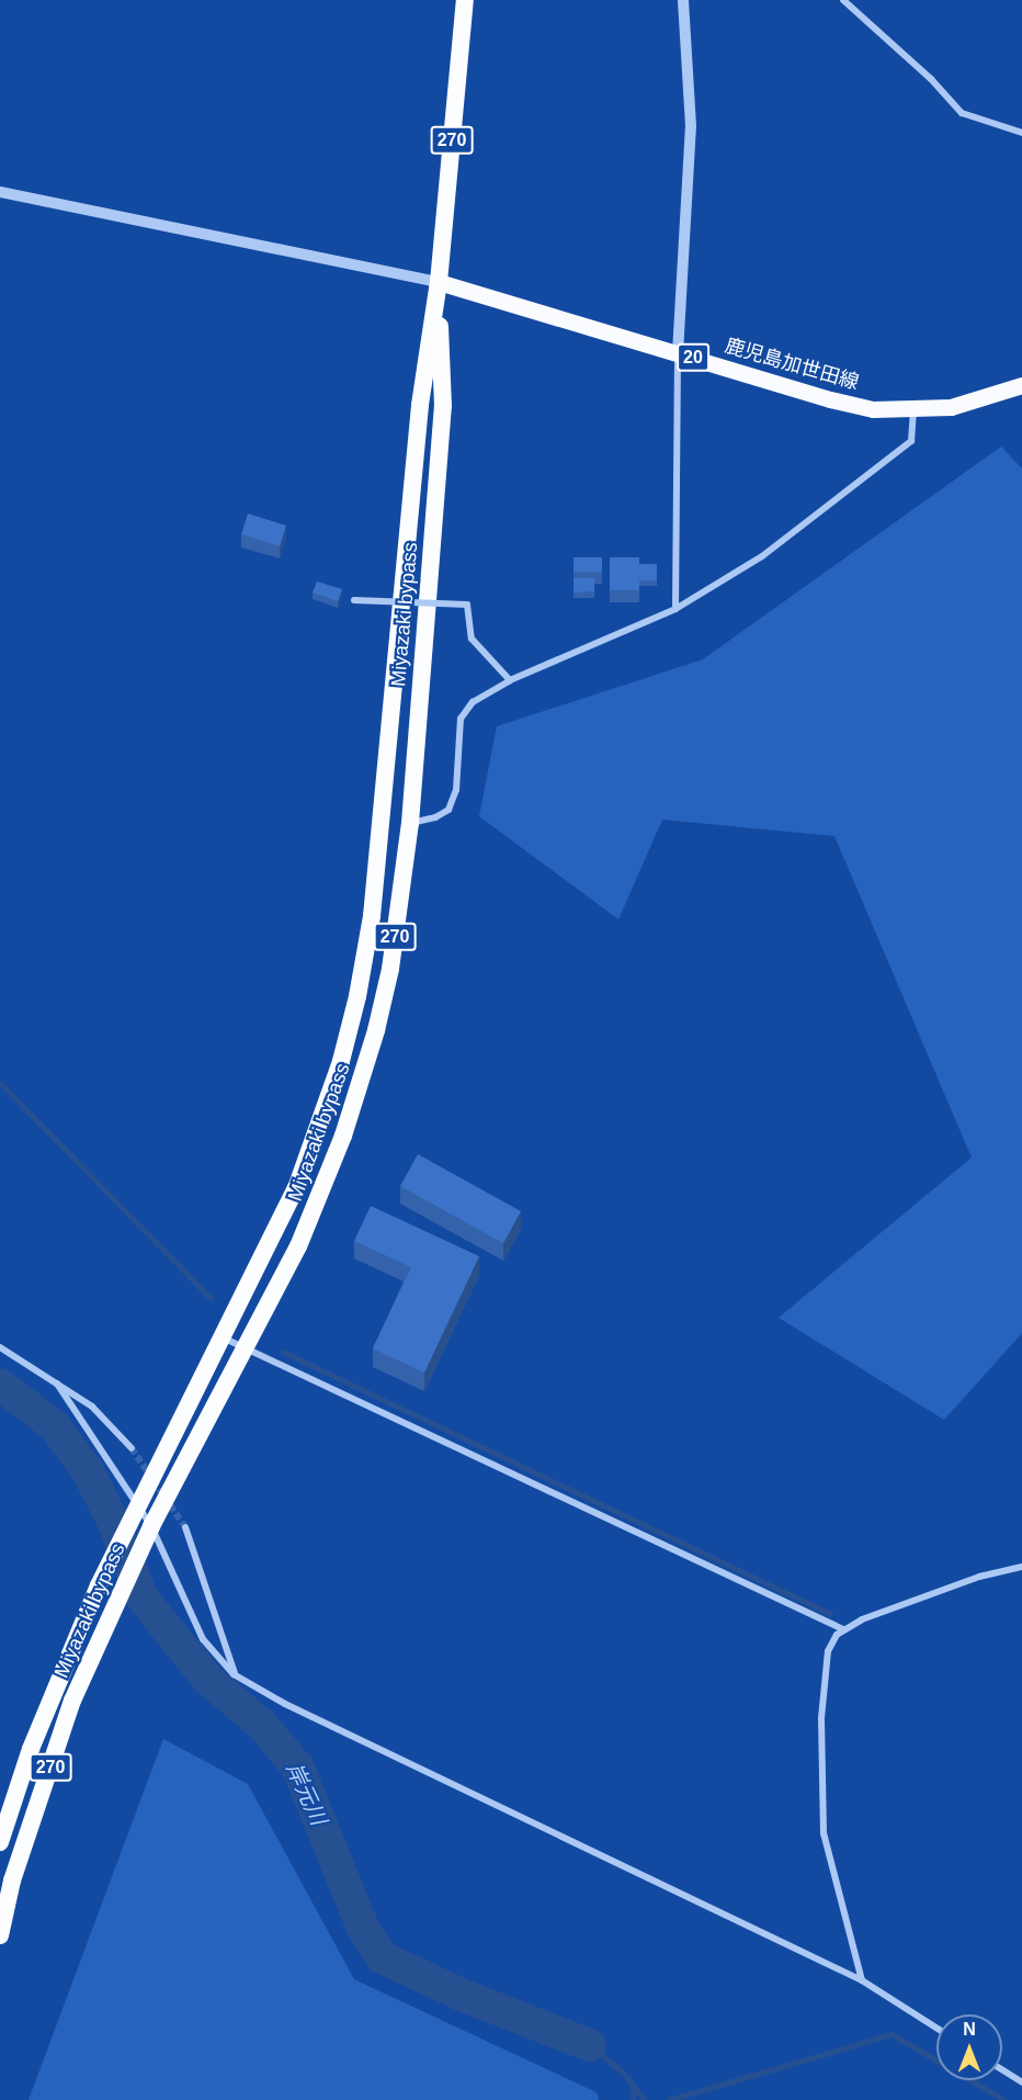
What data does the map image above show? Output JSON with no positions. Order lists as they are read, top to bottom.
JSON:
{
  "streets": {
    "highway": ["270", "Miyazaki bypass"],
    "main road": ["20", "鹿児島加世田線"]
  },
  "crossings": [
    ["鹿児島加世田線", "Miyazaki bypass"]
  ],
  "water": ["岸元川"],
  "north": "top"
}
